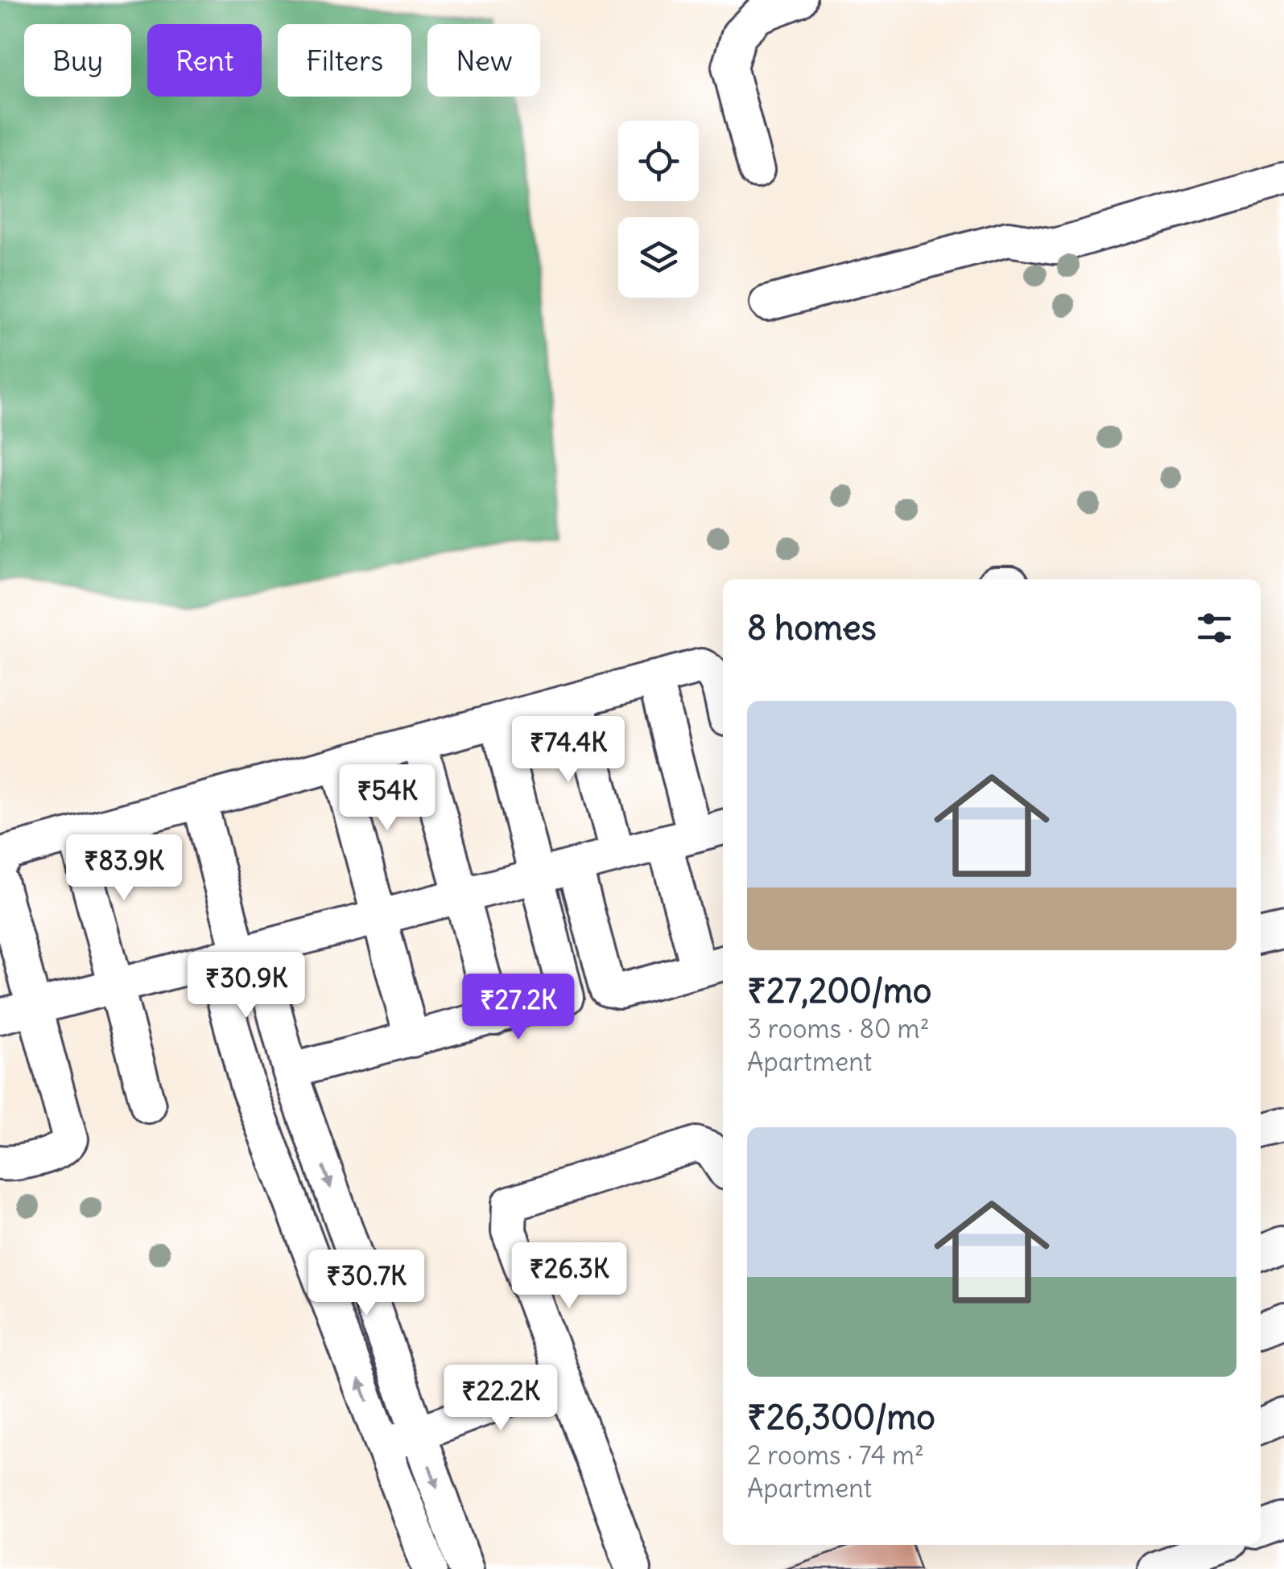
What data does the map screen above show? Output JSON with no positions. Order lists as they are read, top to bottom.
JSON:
{
  "page": {
    "chip": [
      "Buy",
      "Rent",
      "Filters",
      "New"
    ],
    "heading": "8 homes",
    "list": [
      {
        "name": "₹27,200/mo",
        "note": "3 rooms · 80 m² · Apartment"
      },
      {
        "name": "₹26,300/mo",
        "note": "2 rooms · 74 m² · Apartment"
      }
    ],
    "price": [
      "₹74.4K",
      "₹54K",
      "₹83.9K",
      "₹30.9K",
      "₹27.2K",
      "₹26.3K",
      "₹30.7K",
      "₹22.2K"
    ]
  }
}
